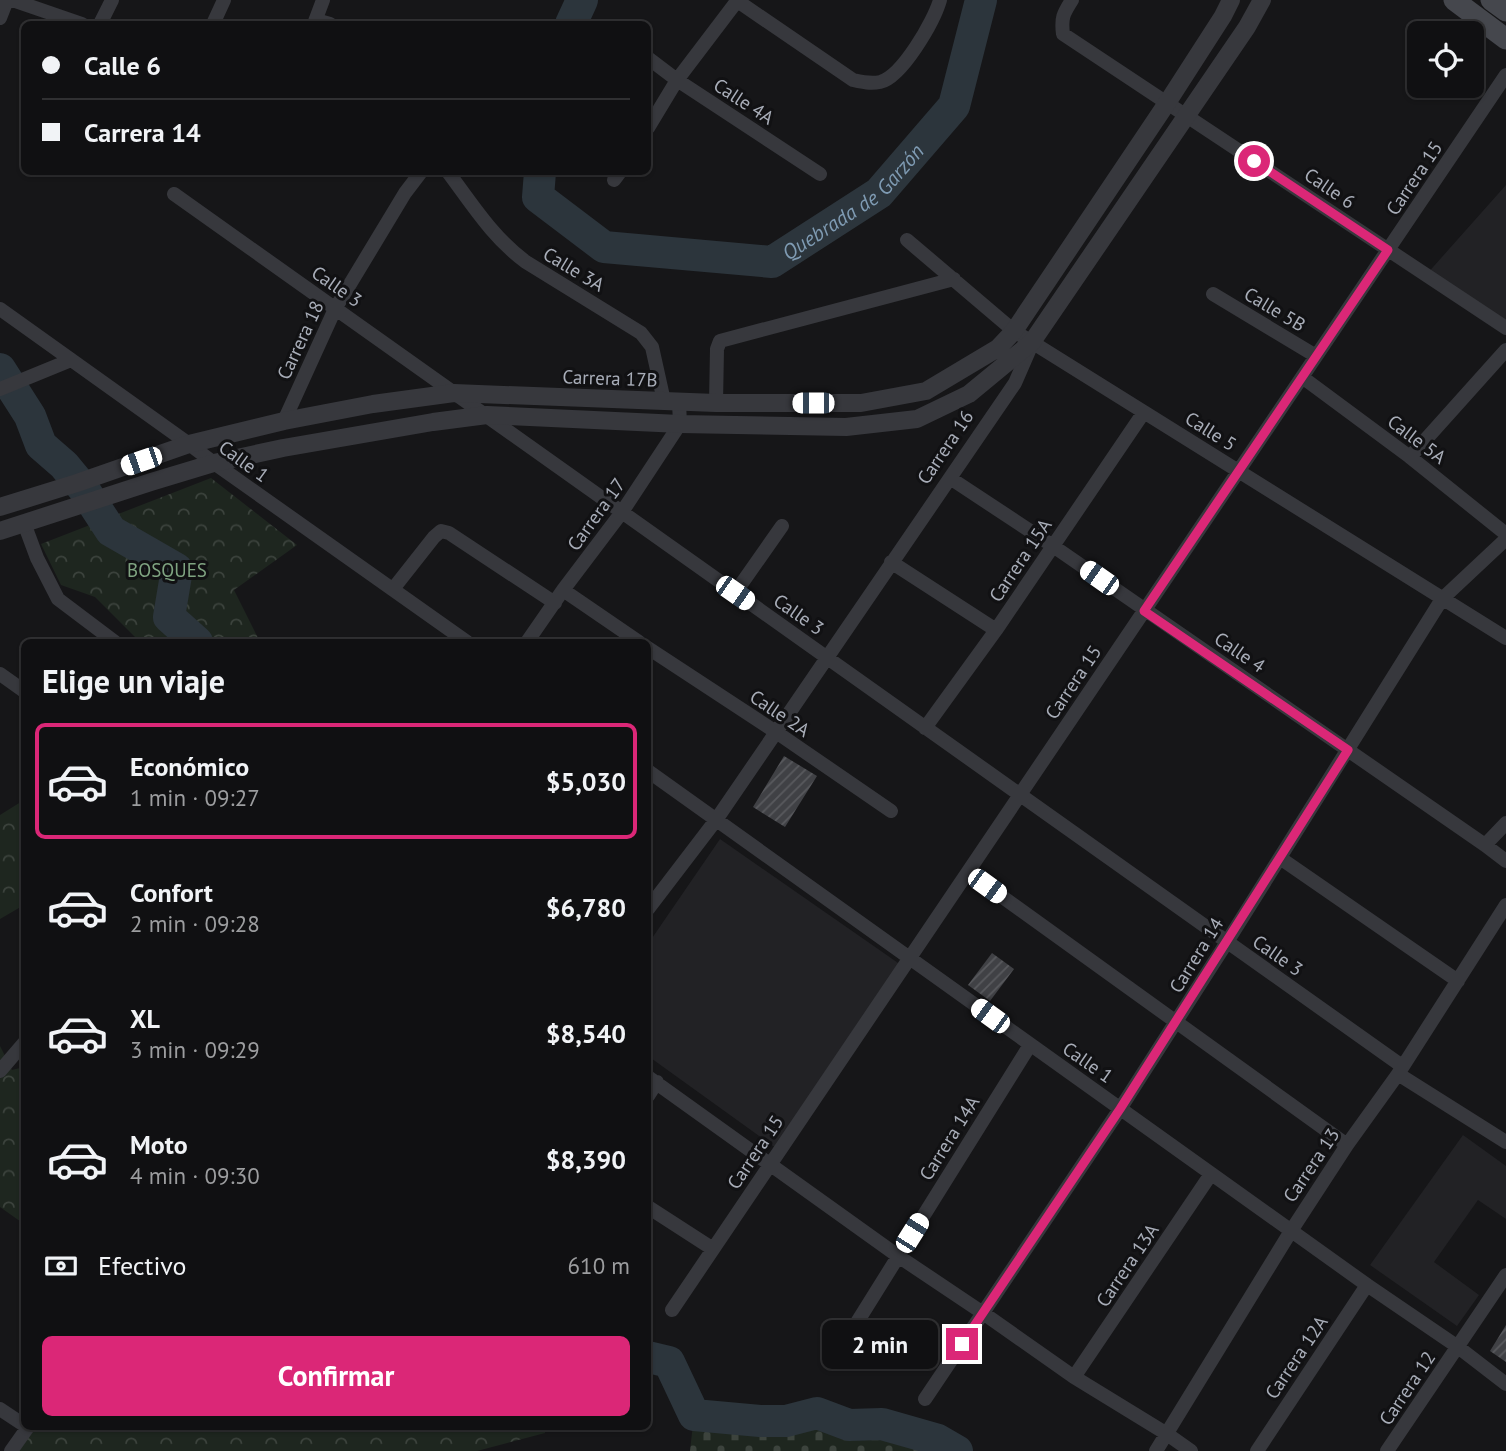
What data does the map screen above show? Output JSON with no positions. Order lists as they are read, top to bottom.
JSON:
{
  "streets": {
    "street": [
      "Calle 4A",
      "Carrera 15",
      "Calle 6",
      "Calle 3A",
      "Calle 3",
      "Calle 5B",
      "Carrera 18",
      "Carrera 17B",
      "Calle 5",
      "Calle 5A",
      "Carrera 16",
      "Calle 1",
      "Carrera 17",
      "Carrera 15A",
      "Calle 4",
      "Calle 2A",
      "Carrera 14",
      "Carrera 14A",
      "Carrera 13",
      "Carrera 13A",
      "Carrera 12A",
      "Carrera 12"
    ]
  },
  "crossings": [
    ["Carrera 15", "Calle 6"],
    ["Carrera 15", "Calle 3"],
    ["Carrera 15", "Calle 5B"],
    ["Carrera 15", "Calle 5"],
    ["Carrera 15", "Calle 5A"],
    ["Carrera 15", "Calle 1"],
    ["Carrera 15", "Calle 4"],
    ["Calle 6", "Carrera 16"],
    ["Calle 3A", "Carrera 17B"],
    ["Calle 3", "Carrera 18"],
    ["Calle 3", "Carrera 17B"],
    ["Calle 3", "Carrera 16"],
    ["Calle 3", "Carrera 17"],
    ["Calle 3", "Carrera 15A"],
    ["Calle 3", "Carrera 14"],
    ["Calle 3", "Carrera 13"],
    ["Carrera 18", "Carrera 17B"],
    ["Carrera 17B", "Calle 5"],
    ["Carrera 17B", "Calle 1"],
    ["Calle 5", "Carrera 16"],
    ["Calle 5", "Carrera 15A"],
    ["Calle 5", "Carrera 14"],
    ["Calle 5A", "Carrera 14"],
    ["Carrera 16", "Calle 1"],
    ["Carrera 16", "Calle 4"],
    ["Carrera 16", "Calle 2A"],
    ["Calle 1", "Carrera 14"],
    ["Calle 1", "Carrera 14A"],
    ["Calle 1", "Carrera 13"],
    ["Calle 1", "Carrera 13A"],
    ["Calle 1", "Carrera 12A"],
    ["Calle 1", "Carrera 12"],
    ["Carrera 15A", "Calle 4"],
    ["Calle 4", "Carrera 14"]
  ],
  "water": ["Quebrada de Garzón"],
  "parks": ["BOSQUES"],
  "page": {
    "banner": ["Calle 6", "Carrera 14"],
    "heading": "Elige un viaje",
    "list": [
      {
        "name": "Económico",
        "note": "1 min · 09:27",
        "value": "$5,030"
      },
      {
        "name": "Confort",
        "note": "2 min · 09:28",
        "value": "$6,780"
      },
      {
        "name": "XL",
        "note": "3 min · 09:29",
        "value": "$8,540"
      },
      {
        "name": "Moto",
        "note": "4 min · 09:30",
        "value": "$8,390"
      }
    ],
    "pay": ["Efectivo", "610 m"],
    "bubble": "2 min",
    "buttons": "Confirmar"
  }
}
